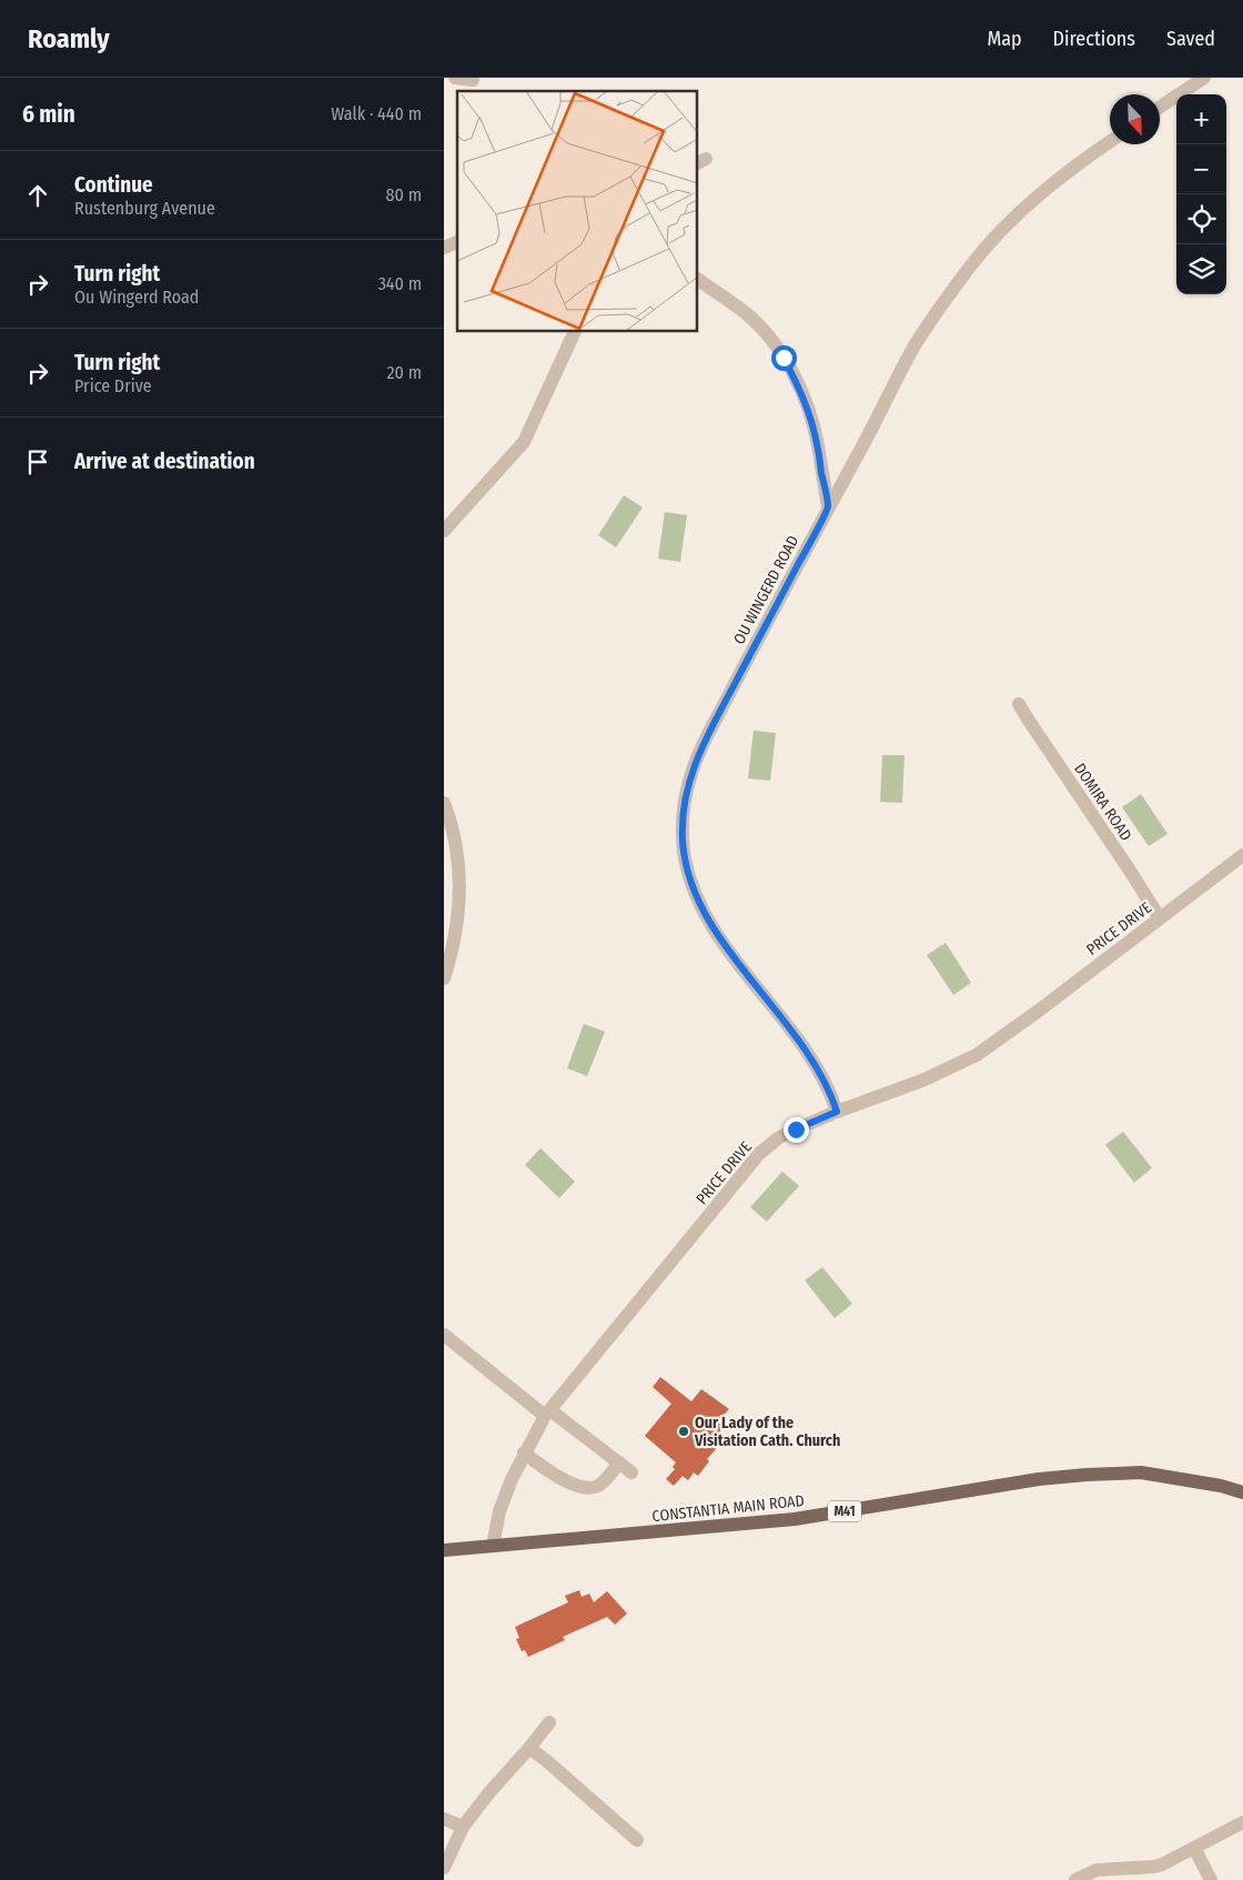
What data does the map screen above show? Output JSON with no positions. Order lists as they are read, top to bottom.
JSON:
{
  "streets": {
    "main road": ["CONSTANTIA MAIN ROAD", "M41"],
    "street": ["OU WINGERD ROAD", "DOMIRA ROAD", "PRICE DRIVE"]
  },
  "crossings": [
    ["OU WINGERD ROAD", "PRICE DRIVE"],
    ["DOMIRA ROAD", "PRICE DRIVE"],
    ["PRICE DRIVE", "CONSTANTIA MAIN ROAD"]
  ],
  "places": ["Our Lady of the Visitation Cath. Church"],
  "north": "bottom right",
  "page": {
    "header": "Roamly",
    "nav": ["Map", "Directions", "Saved"],
    "heading": ["6 min", "Walk · 440 m"],
    "map_buttons": ["+", "−"],
    "list": [
      ["Continue", "Rustenburg Avenue", "80 m"],
      ["Turn right", "Ou Wingerd Road", "340 m"],
      ["Turn right", "Price Drive", "20 m"],
      "Arrive at destination"
    ]
  }
}
